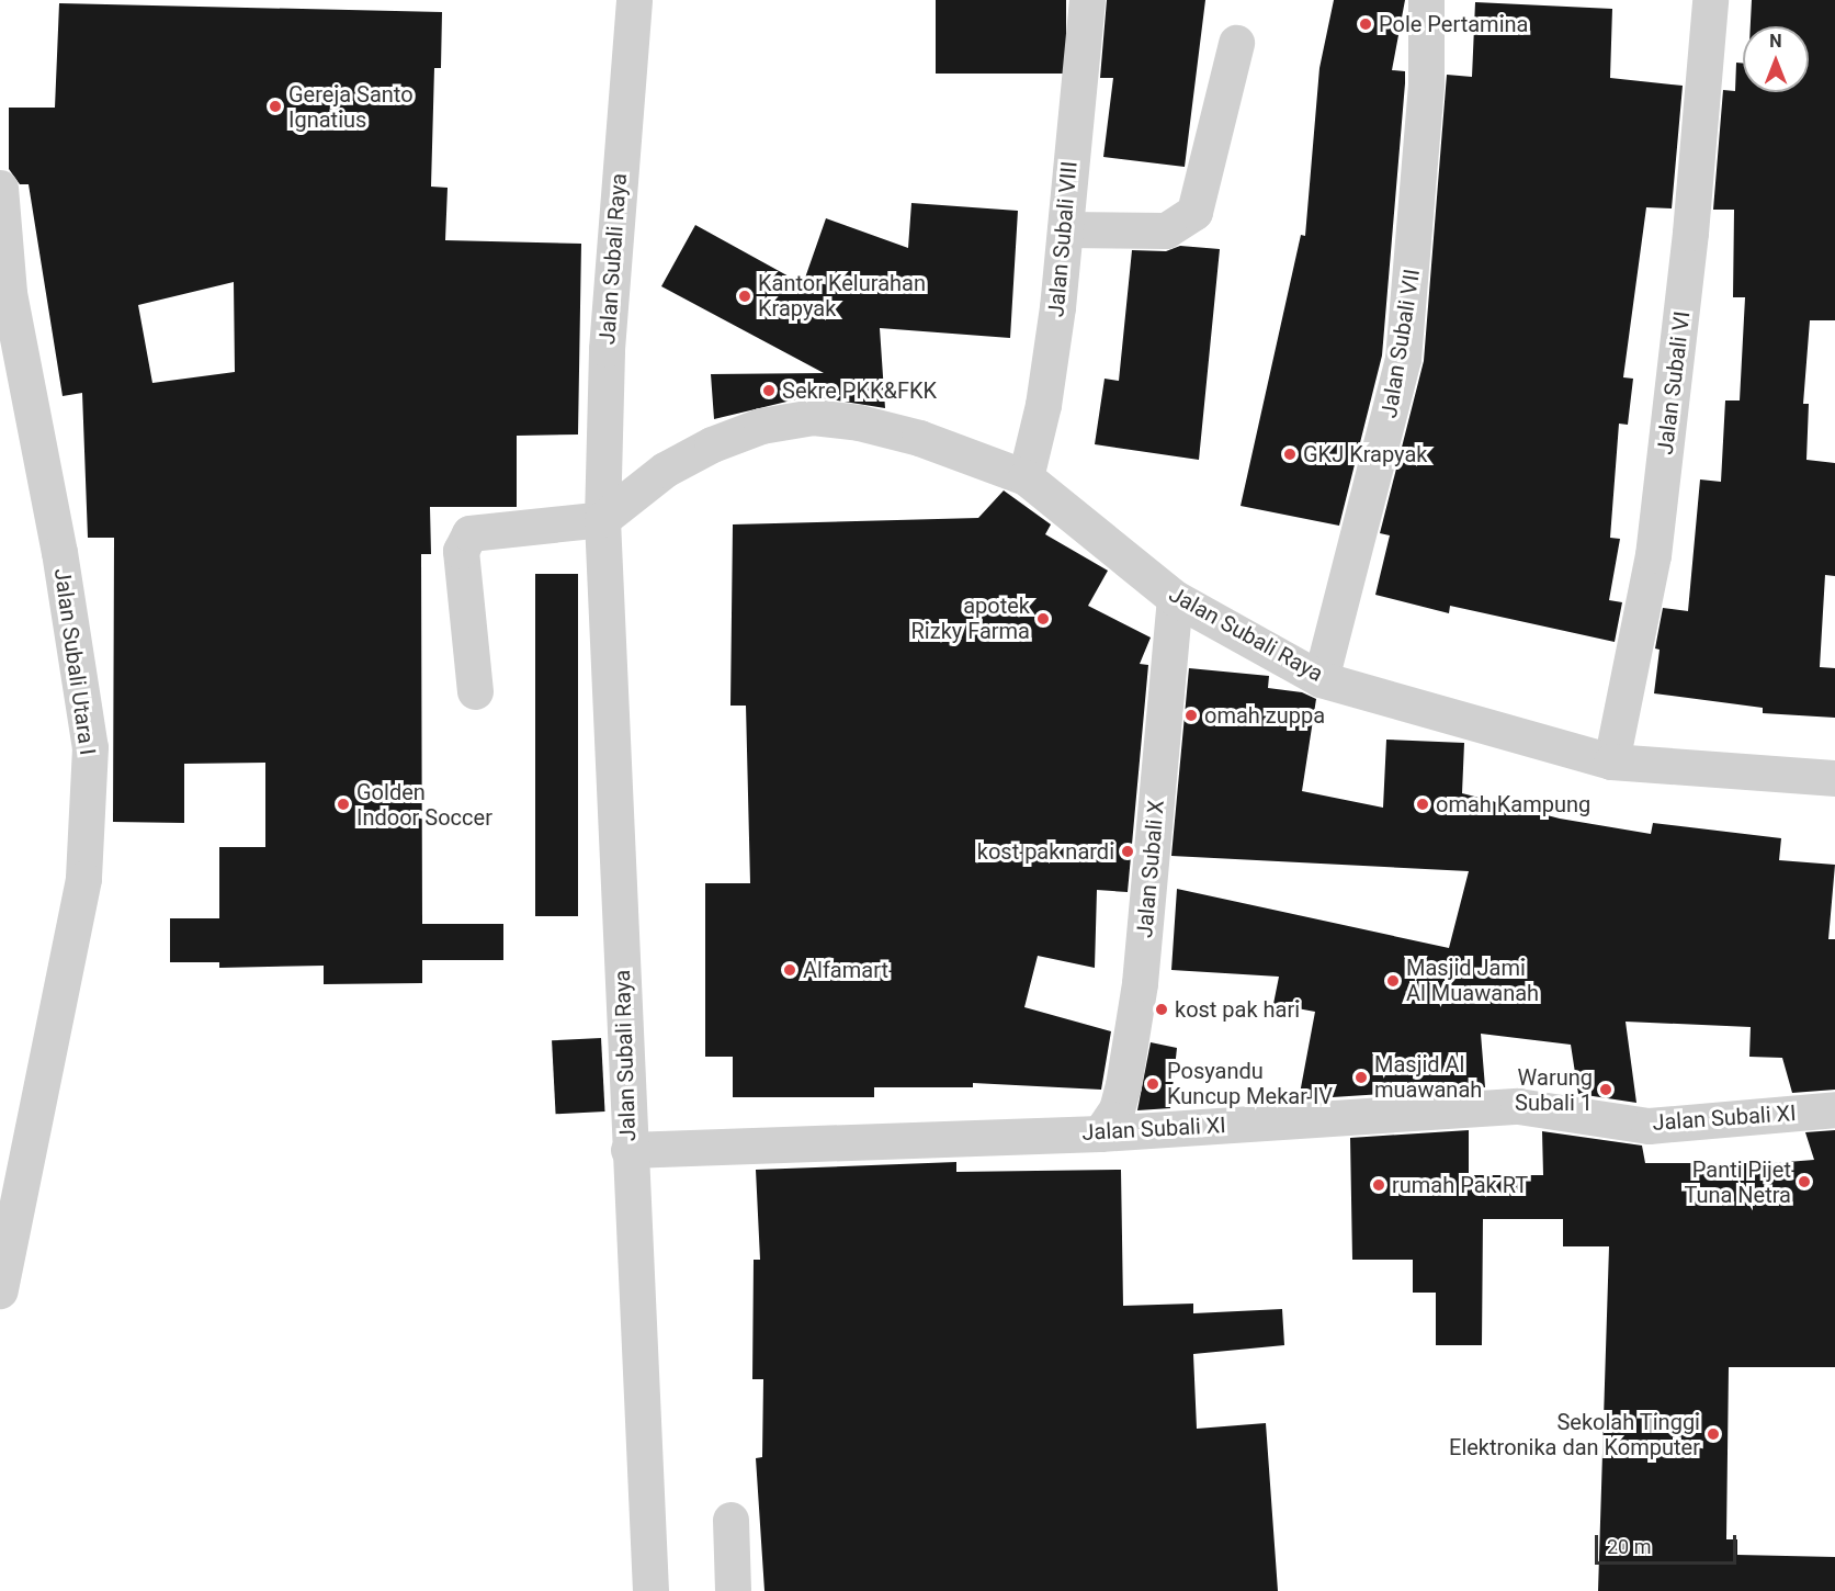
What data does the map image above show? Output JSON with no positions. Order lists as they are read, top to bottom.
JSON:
{
  "streets": {
    "street": [
      "Jalan Subali VIII",
      "Jalan Subali Raya",
      "Jalan Subali VII",
      "Jalan Subali VI",
      "Jalan Subali Utara I",
      "Jalan Subali X",
      "Jalan Subali XI"
    ]
  },
  "crossings": [
    ["Jalan Subali VIII", "Jalan Subali Raya"],
    ["Jalan Subali Raya", "Jalan Subali VII"],
    ["Jalan Subali Raya", "Jalan Subali VI"],
    ["Jalan Subali Raya", "Jalan Subali X"],
    ["Jalan Subali Raya", "Jalan Subali XI"],
    ["Jalan Subali X", "Jalan Subali XI"]
  ],
  "places": [
    "Pole Pertamina",
    "Gereja Santo Ignatius",
    "Kantor Kelurahan Krapyak",
    "Sekre PKK&FKK",
    "GKJ Krapyak",
    "apotek Rizky Farma",
    "omah zuppa",
    "Golden Indoor Soccer",
    "omah Kampung",
    "kost pak nardi",
    "Alfamart",
    "Masjid Jami Al Muawanah",
    "kost pak hari",
    "Masjid Al muawanah",
    "Posyandu Kuncup Mekar IV",
    "Warung Subali 1",
    "Panti Pijet Tuna Netra",
    "rumah Pak RT",
    "Sekolah Tinggi Elektronika dan Komputer"
  ],
  "scale_bar": "20 m",
  "north": "top"
}
